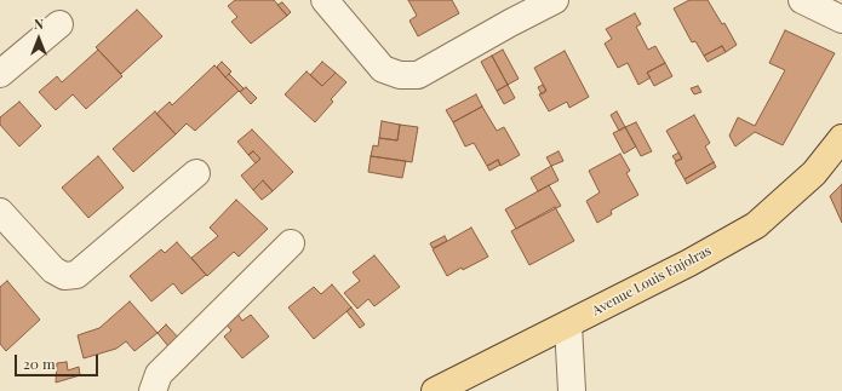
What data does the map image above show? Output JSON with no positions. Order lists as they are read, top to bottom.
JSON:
{
  "streets": {
    "main road": ["Avenue Louis Enjolras"]
  },
  "scale_bar": "20 m",
  "north": "top"
}
